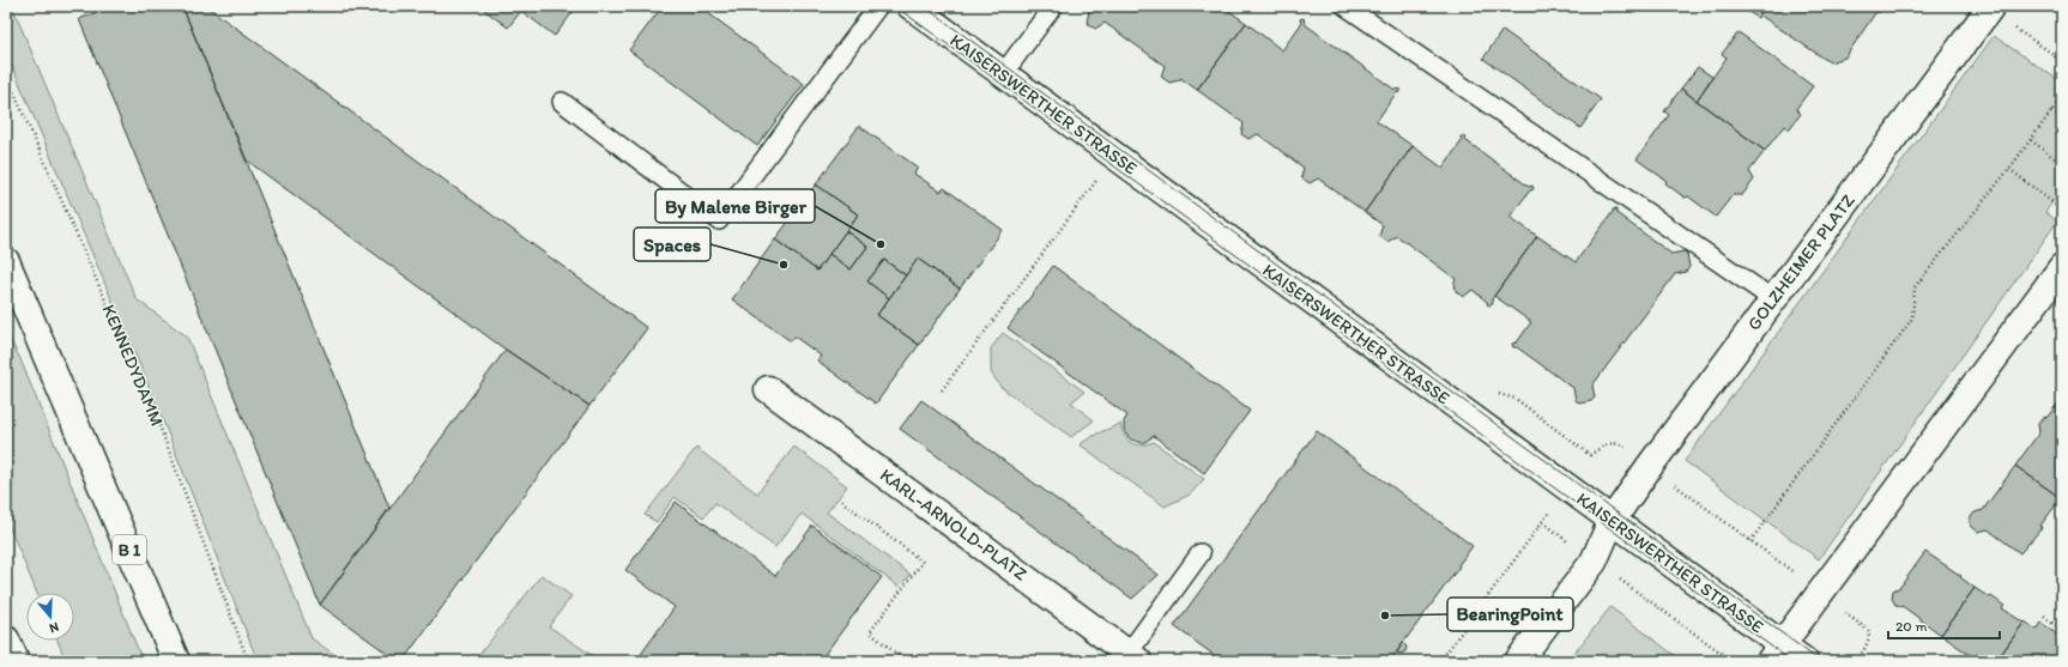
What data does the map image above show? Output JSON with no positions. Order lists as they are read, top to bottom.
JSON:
{
  "streets": {
    "main road": [
      "KAISERSWERTHER STRASSE",
      "GOLZHEIMER PLATZ",
      "KARL-ARNOLD-PLATZ",
      "B 1"
    ],
    "path": ["KENNEDYDAMM"]
  },
  "crossings": [
    ["KAISERSWERTHER STRASSE", "GOLZHEIMER PLATZ"]
  ],
  "places": ["By Malene Birger", "Spaces", "BearingPoint"],
  "scale_bar": "20 m",
  "north": "bottom"
}
